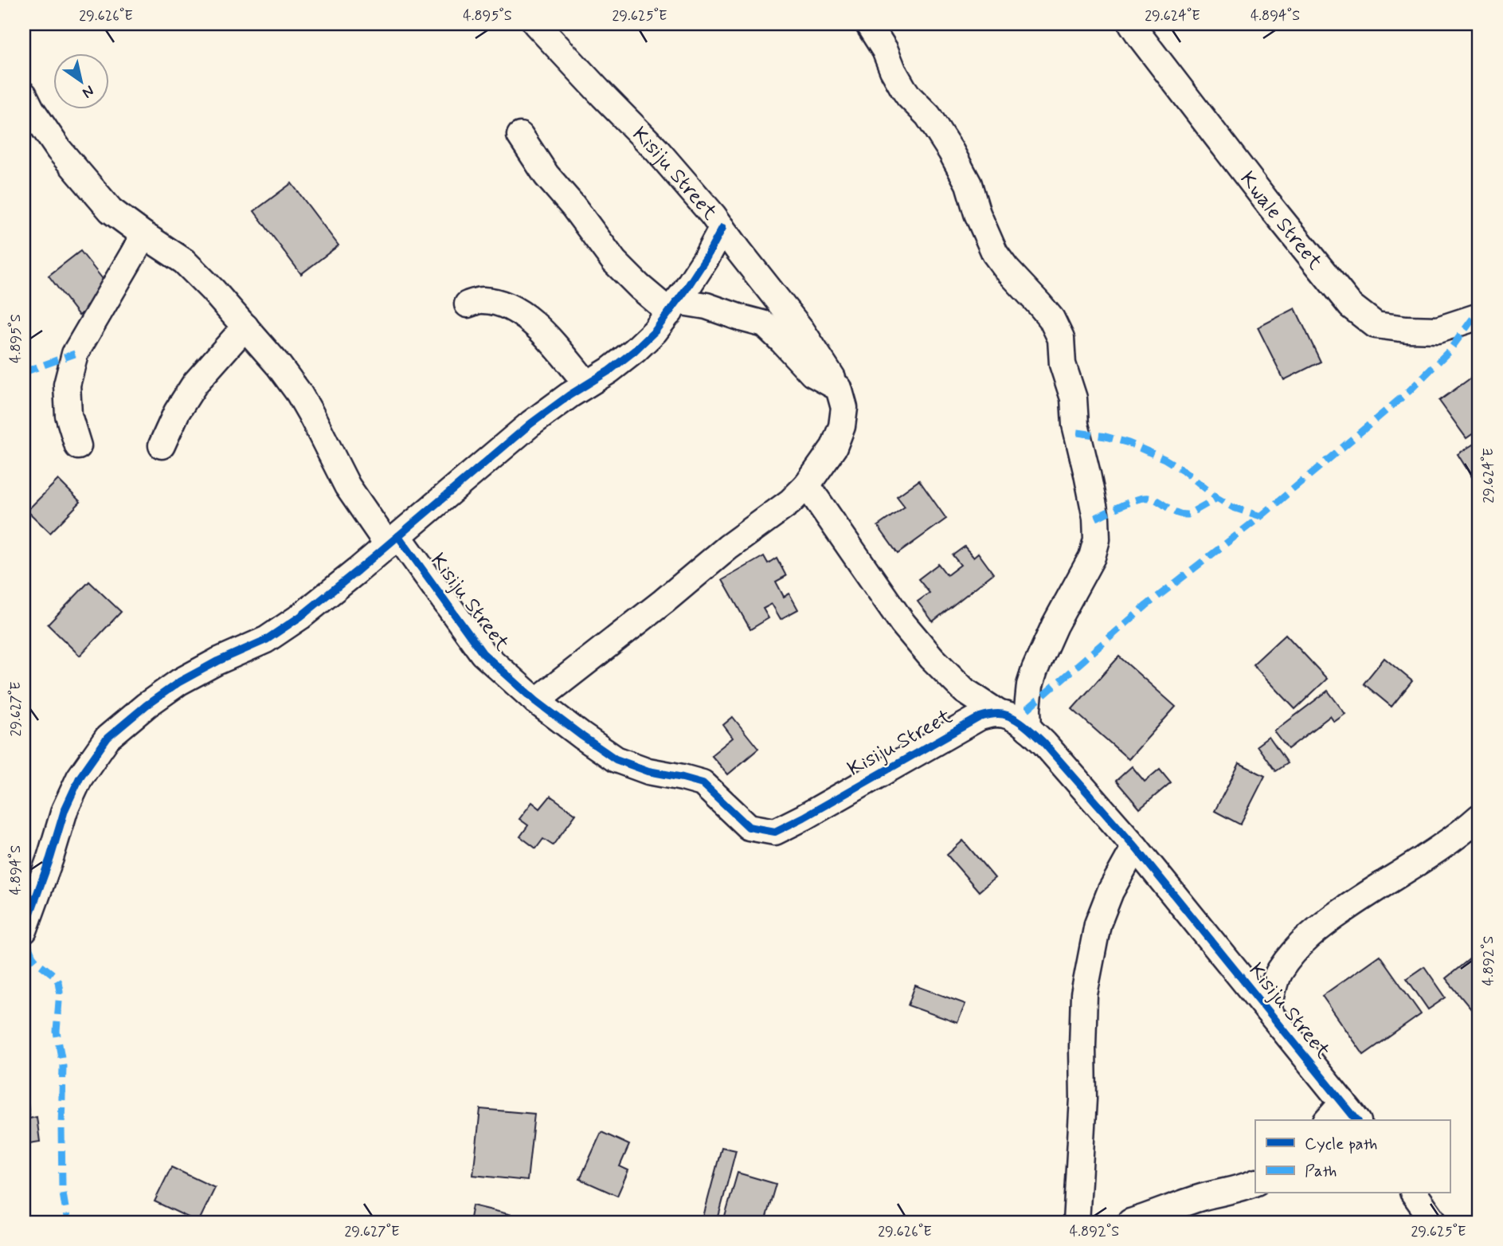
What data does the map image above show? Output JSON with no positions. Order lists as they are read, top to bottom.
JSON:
{
  "streets": {
    "street": ["Kisiju Street", "Kwale Street"]
  },
  "legend": ["Cycle path", "Path"],
  "north": "bottom right",
  "coordinates": [
    "29.626°E",
    "4.895°S",
    "29.625°E",
    "29.624°E",
    "4.894°S",
    "29.627°E",
    "4.892°S"
  ]
}
